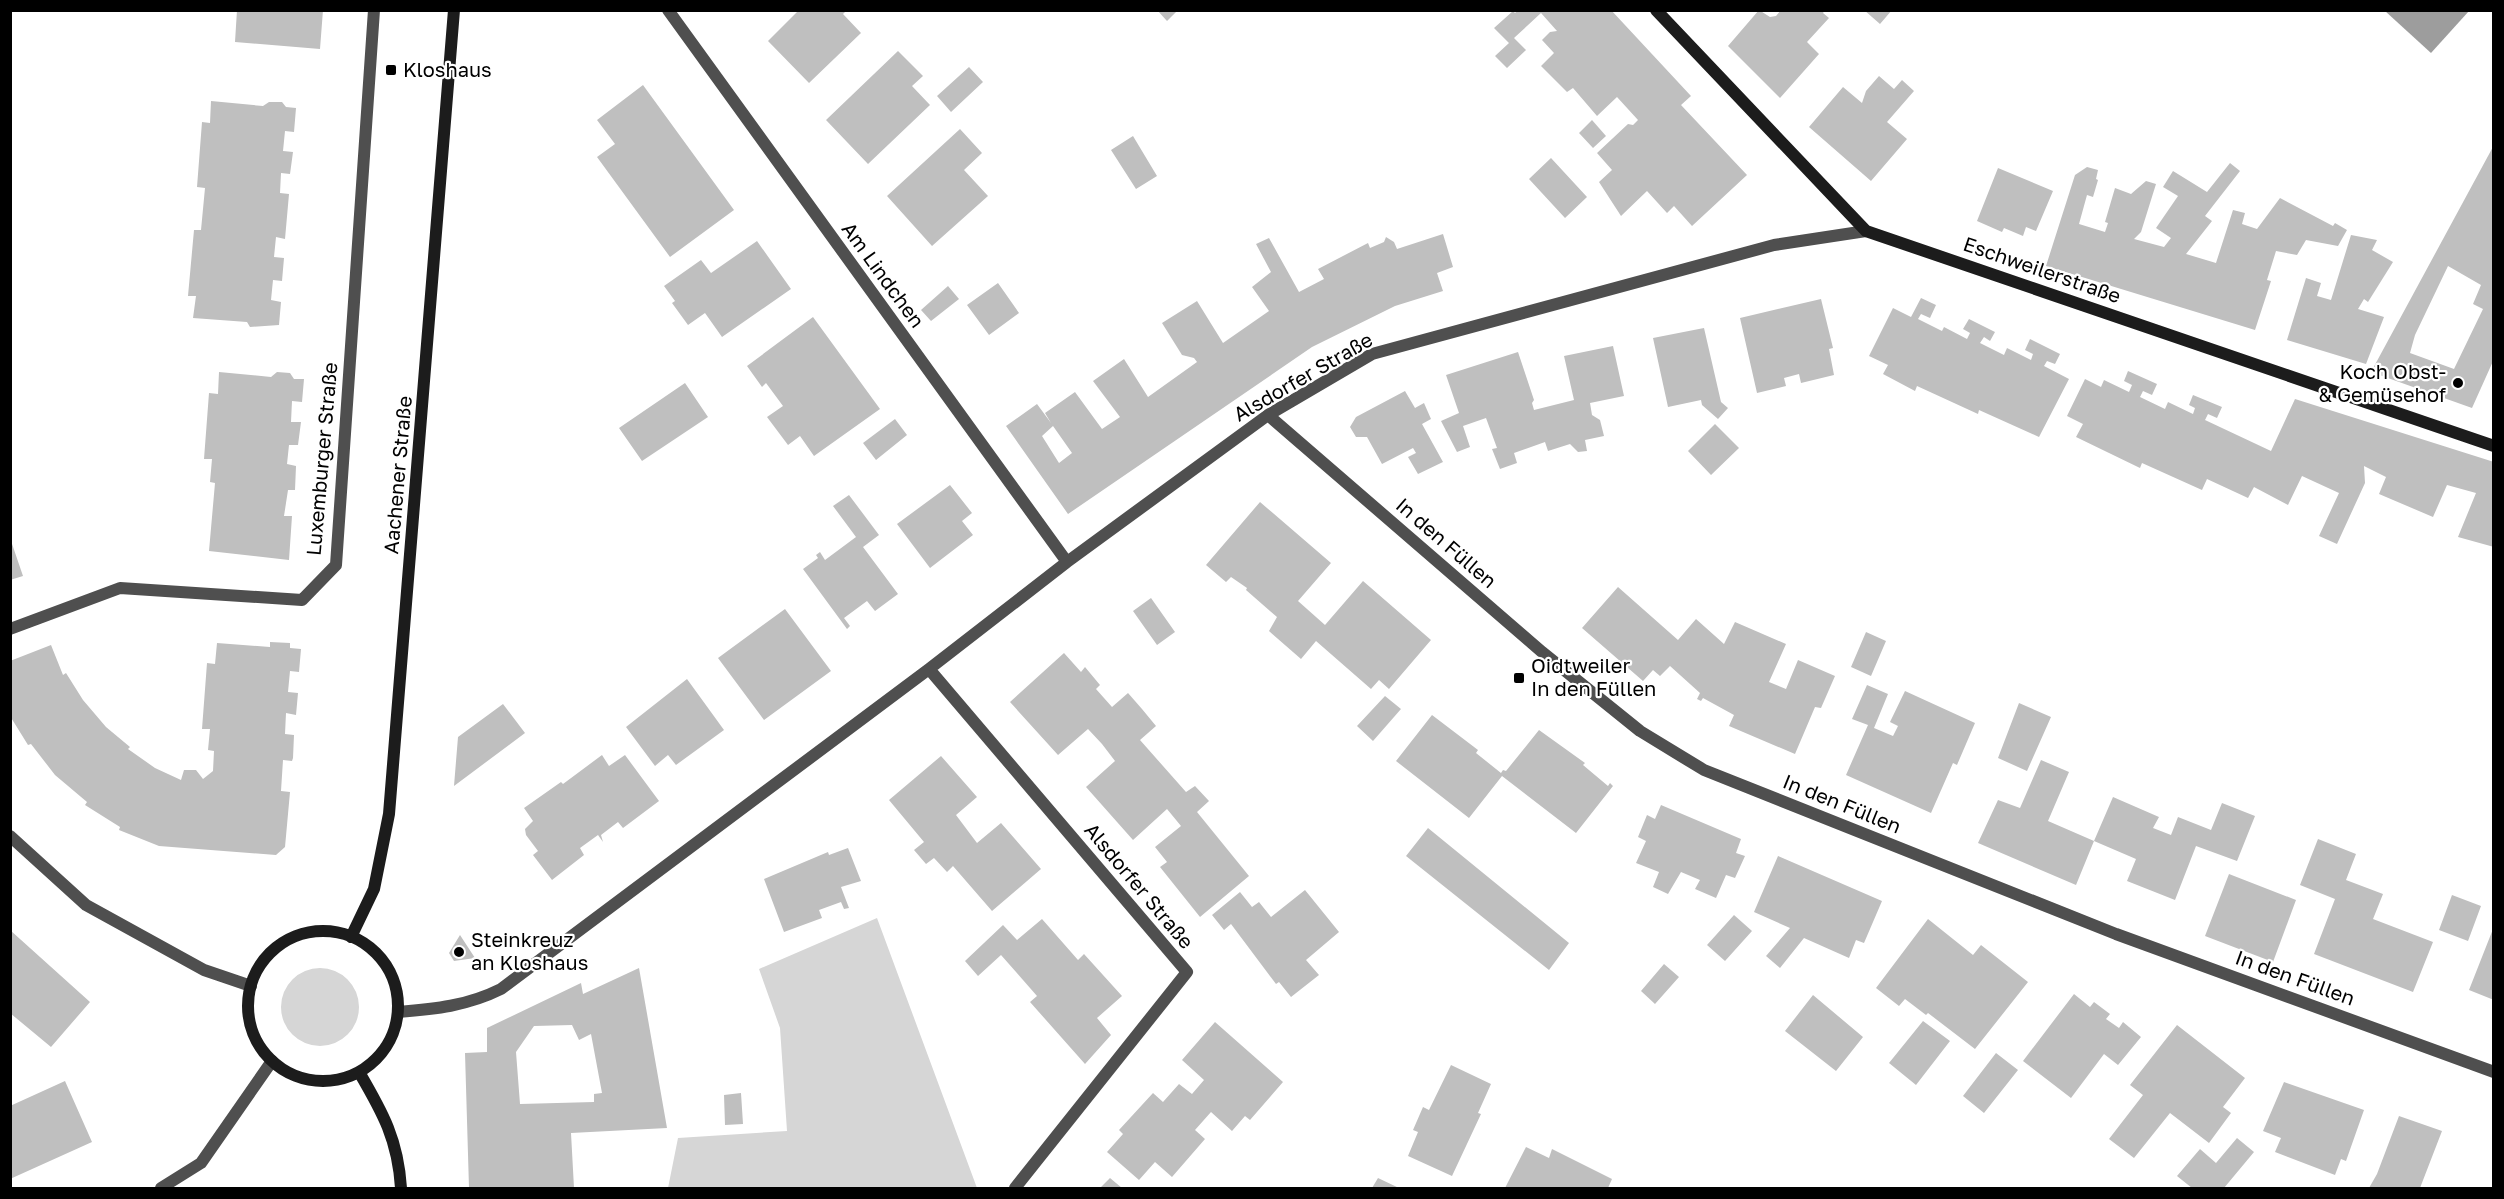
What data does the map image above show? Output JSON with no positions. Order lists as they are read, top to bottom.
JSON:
{
  "streets": {
    "main road": ["Eschweilerstraße", "Aachener Straße"],
    "street": [
      "Am Lindchen",
      "Alsdorfer Straße",
      "Luxemburger Straße",
      "In den Füllen"
    ]
  },
  "crossings": [
    ["Eschweilerstraße", "Alsdorfer Straße"],
    ["Am Lindchen", "Alsdorfer Straße"],
    ["Alsdorfer Straße", "Aachener Straße"],
    ["Alsdorfer Straße", "In den Füllen"]
  ],
  "places": {
    "transit": ["Kloshaus", "Oidtweiler In den Füllen"],
    "other": ["Koch Obst- & Gemüsehof", "Steinkreuz an Kloshaus"]
  }
}
